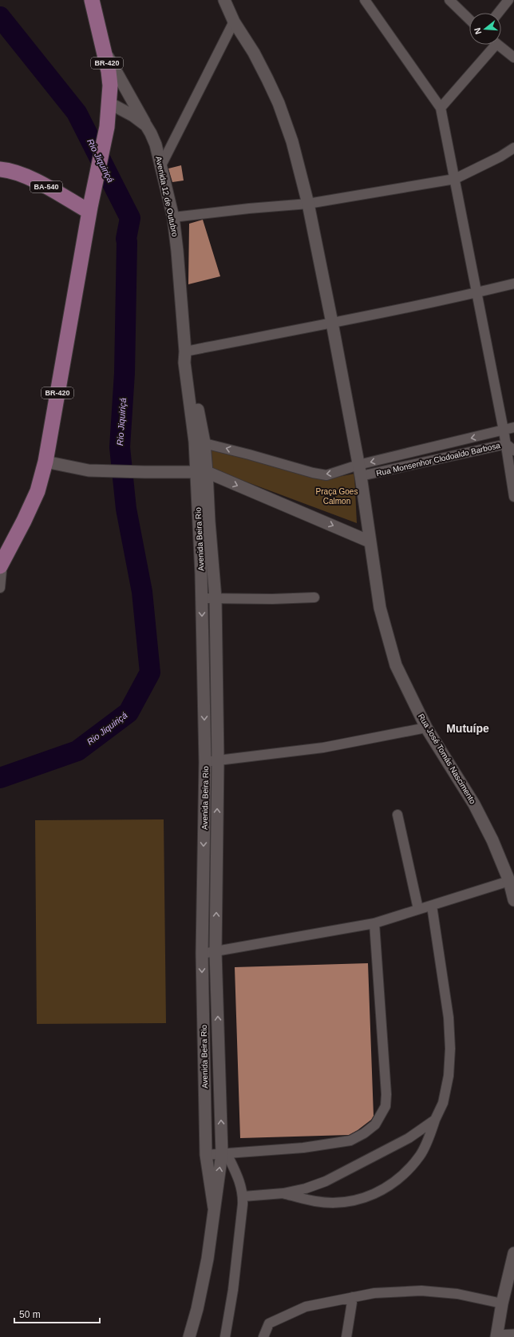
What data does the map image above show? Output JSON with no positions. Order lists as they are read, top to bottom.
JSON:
{
  "streets": {
    "main road": ["BR-420", "BA-540"],
    "street": [
      "Avenida 12 de Outubro",
      "Rua Monsenhor Clodoaldo Barbosa",
      "Avenida Beira Rio",
      "Rua José Tomás Nascimento"
    ]
  },
  "crossings": [
    ["BR-420", "BA-540"],
    ["BR-420", "Avenida 12 de Outubro"],
    ["Avenida 12 de Outubro", "Avenida Beira Rio"],
    ["Rua Monsenhor Clodoaldo Barbosa", "Rua José Tomás Nascimento"]
  ],
  "districts": ["Mutuípe"],
  "water": ["Rio Jiquiriçá"],
  "parks": ["Praça Goes Calmon"],
  "scale_bar": "50 m",
  "north": "left"
}
